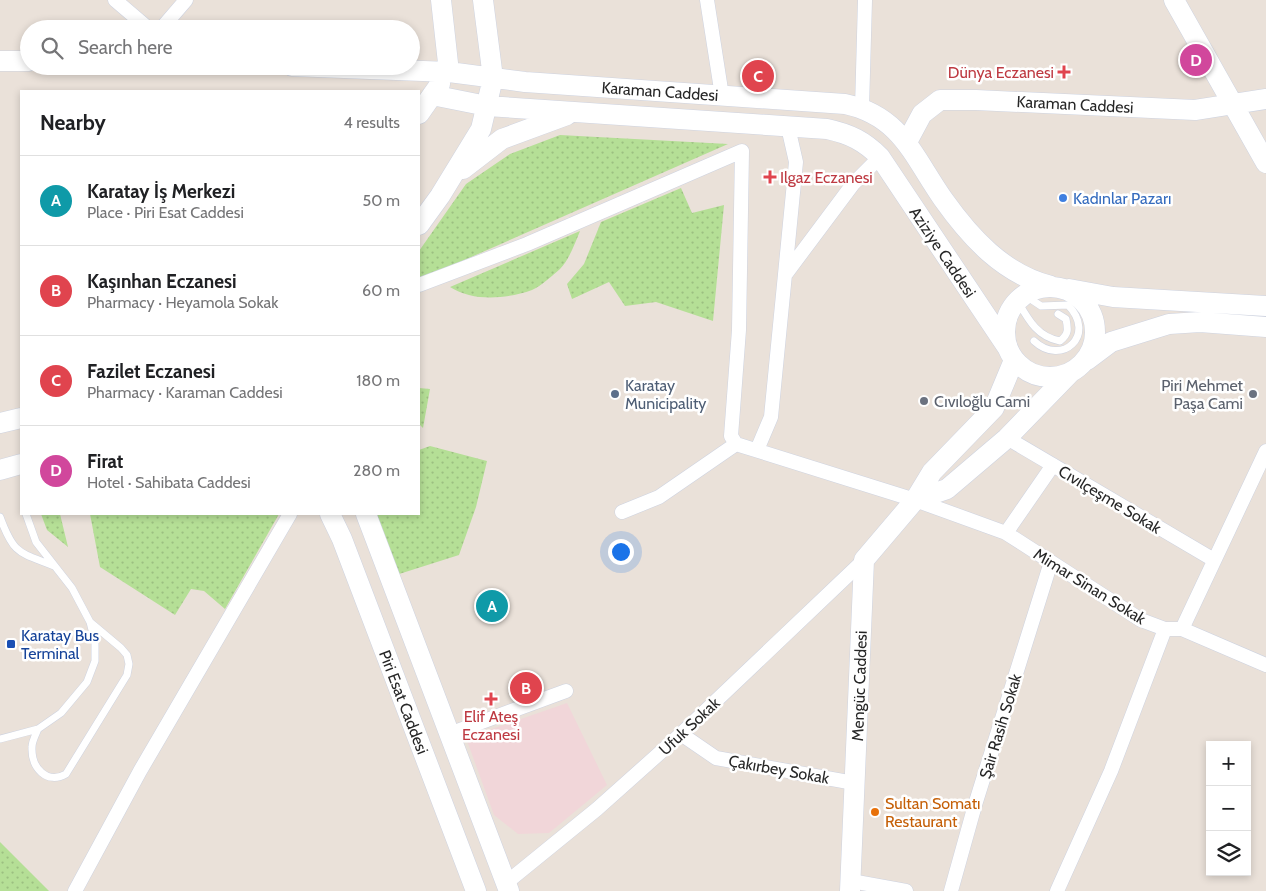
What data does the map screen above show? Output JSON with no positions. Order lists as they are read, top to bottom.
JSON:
{
  "streets": {
    "main road": [
      "Karaman Caddesi",
      "Aziziye Caddesi",
      "Mengüc Caddesi",
      "Piri Esat Caddesi"
    ],
    "street": [
      "Cıvılçeşme Sokak",
      "Mimar Sinan Sokak",
      "Ufuk Sokak",
      "Şair Rasih Sokak",
      "Çakırbey Sokak"
    ]
  },
  "crossings": [
    ["Karaman Caddesi", "Aziziye Caddesi"],
    ["Mimar Sinan Sokak", "Şair Rasih Sokak"],
    ["Mengüc Caddesi", "Ufuk Sokak"],
    ["Mengüc Caddesi", "Çakırbey Sokak"],
    ["Piri Esat Caddesi", "Ufuk Sokak"],
    ["Ufuk Sokak", "Çakırbey Sokak"]
  ],
  "places": {
    "health": ["Dünya Eczanesi", "Ilgaz Eczanesi", "Elif Ateş Eczanesi"],
    "other": [
      "Kadınlar Pazarı",
      "Karatay Municipality",
      "Piri Mehmet Paşa Cami",
      "Cıvıloğlu Cami",
      "Sultan Somatı Restaurant"
    ],
    "transit": ["Karatay Bus Terminal"]
  },
  "page": {
    "search": "Search here",
    "pins": [
      "D",
      "C",
      "A",
      "B"
    ],
    "heading": ["Nearby", "4 results"],
    "list": [
      {
        "mark": "A",
        "name": "Karatay İş Merkezi",
        "note": "Place · Piri Esat Caddesi",
        "value": "50 m"
      },
      {
        "mark": "B",
        "name": "Kaşınhan Eczanesi",
        "note": "Pharmacy · Heyamola Sokak",
        "value": "60 m"
      },
      {
        "mark": "C",
        "name": "Fazilet Eczanesi",
        "note": "Pharmacy · Karaman Caddesi",
        "value": "180 m"
      },
      {
        "mark": "D",
        "name": "Firat",
        "note": "Hotel · Sahibata Caddesi",
        "value": "280 m"
      }
    ],
    "map_buttons": ["+", "−"]
  }
}
